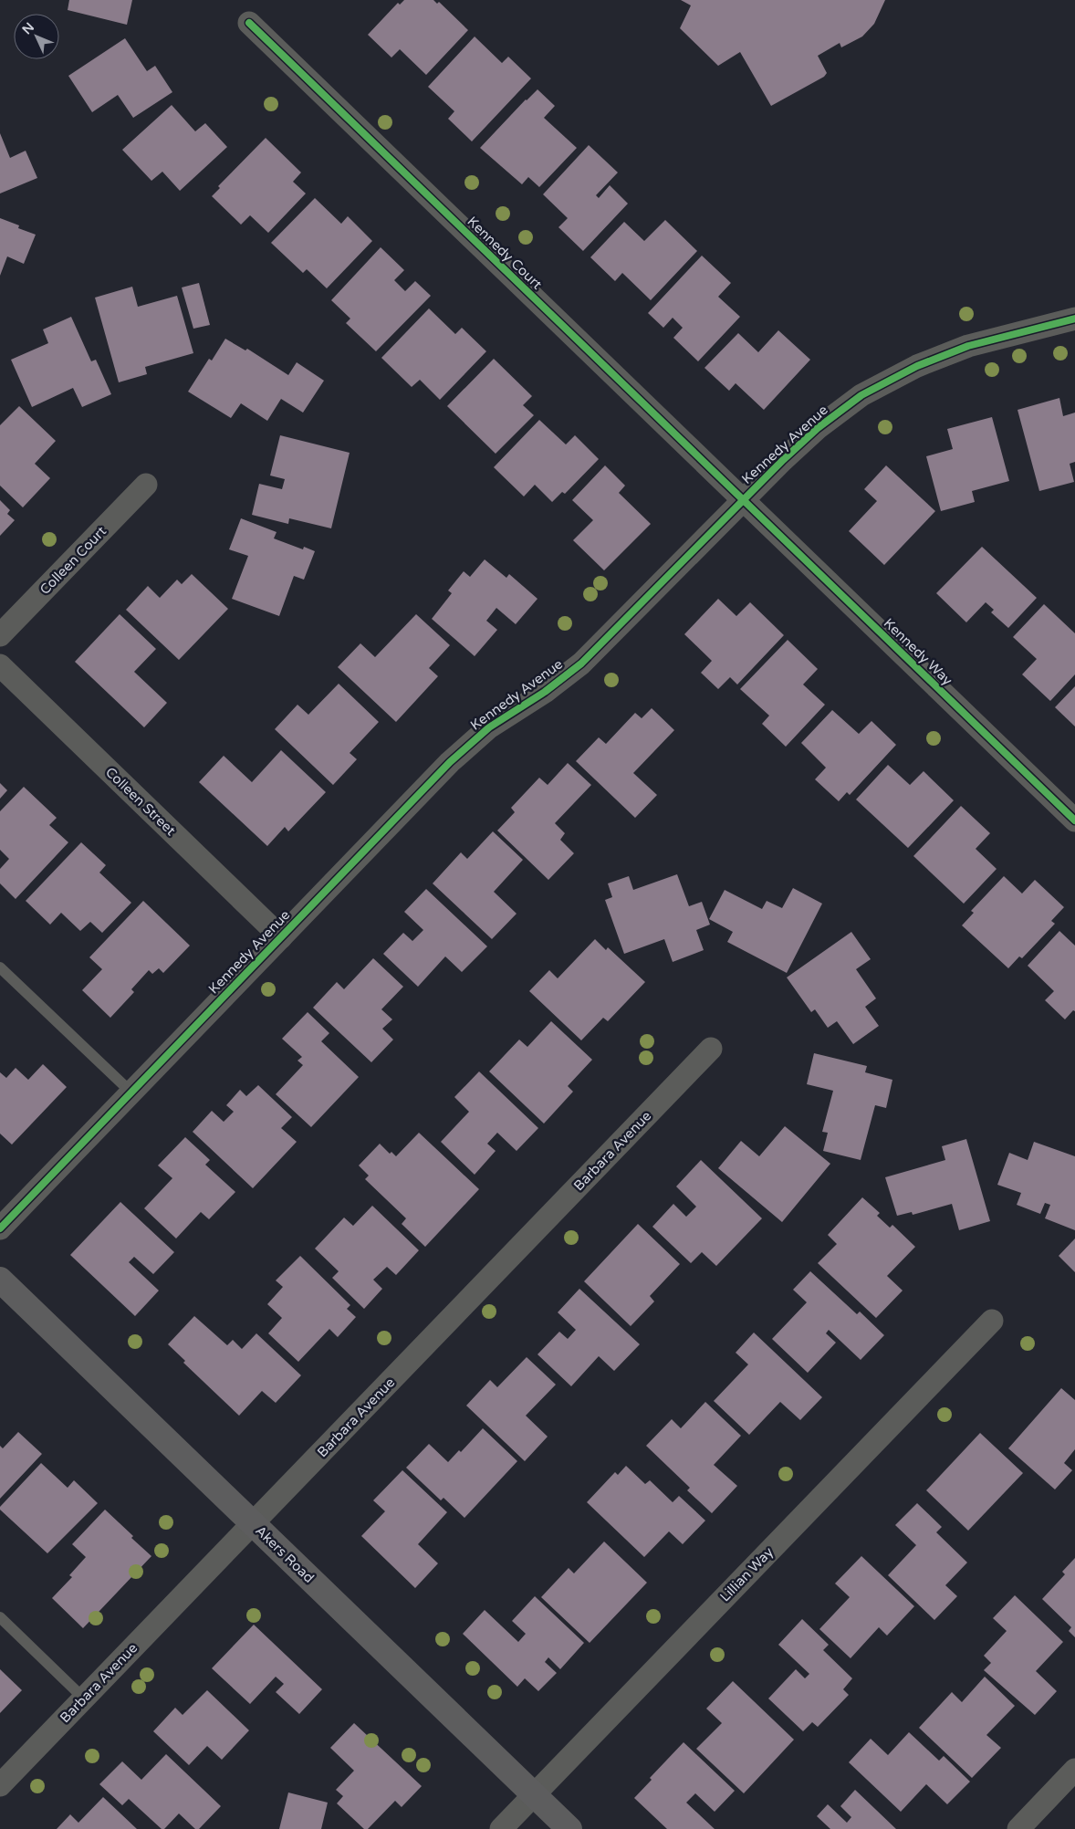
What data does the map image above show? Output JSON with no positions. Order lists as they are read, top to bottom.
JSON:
{
  "streets": {
    "street": [
      "Kennedy Court",
      "Kennedy Avenue",
      "Colleen Court",
      "Kennedy Way",
      "Colleen Street",
      "Barbara Avenue",
      "Akers Road",
      "Lillian Way"
    ]
  },
  "crossings": [
    ["Kennedy Court", "Kennedy Avenue"],
    ["Kennedy Court", "Kennedy Way"],
    ["Kennedy Avenue", "Kennedy Way"],
    ["Kennedy Avenue", "Colleen Street"],
    ["Barbara Avenue", "Akers Road"],
    ["Akers Road", "Lillian Way"]
  ],
  "north": "top left"
}
